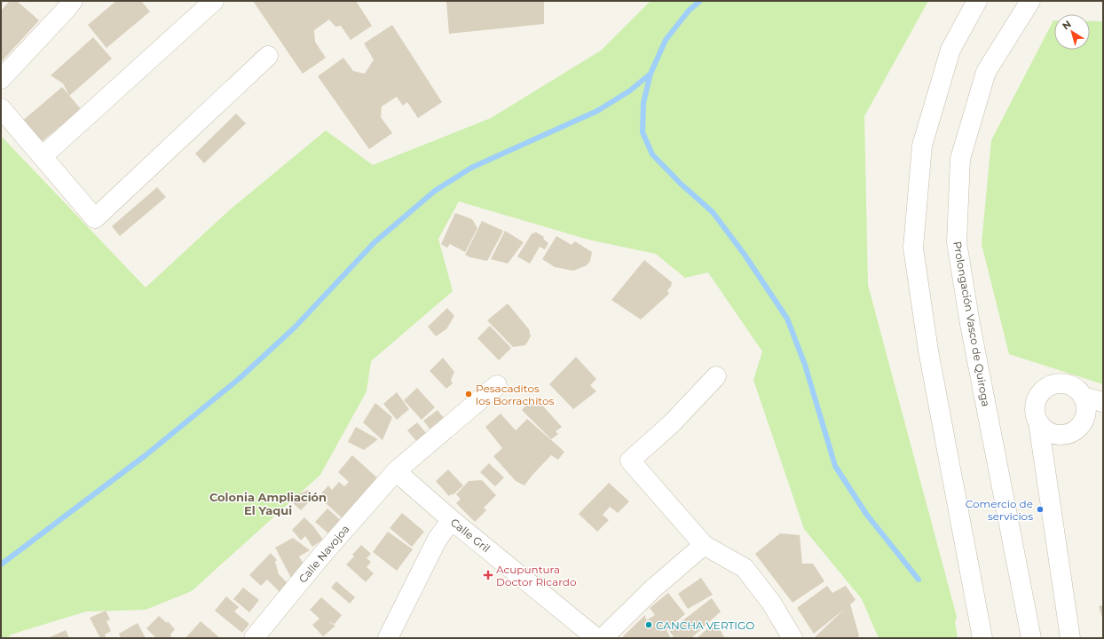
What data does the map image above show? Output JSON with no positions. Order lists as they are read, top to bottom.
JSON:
{
  "streets": {
    "street": ["Prolongación Vasco de Quiroga", "Calle Gril", "Calle Navojoa"]
  },
  "crossings": [
    ["Calle Gril", "Calle Navojoa"]
  ],
  "districts": ["Colonia Ampliación El Yaqui"],
  "places": {
    "other": ["Pesacaditos los Borrachitos", "Comercio de servicios", "CANCHA VERTIGO"],
    "health": ["Acupuntura Doctor Ricardo"]
  },
  "north": "top left"
}
